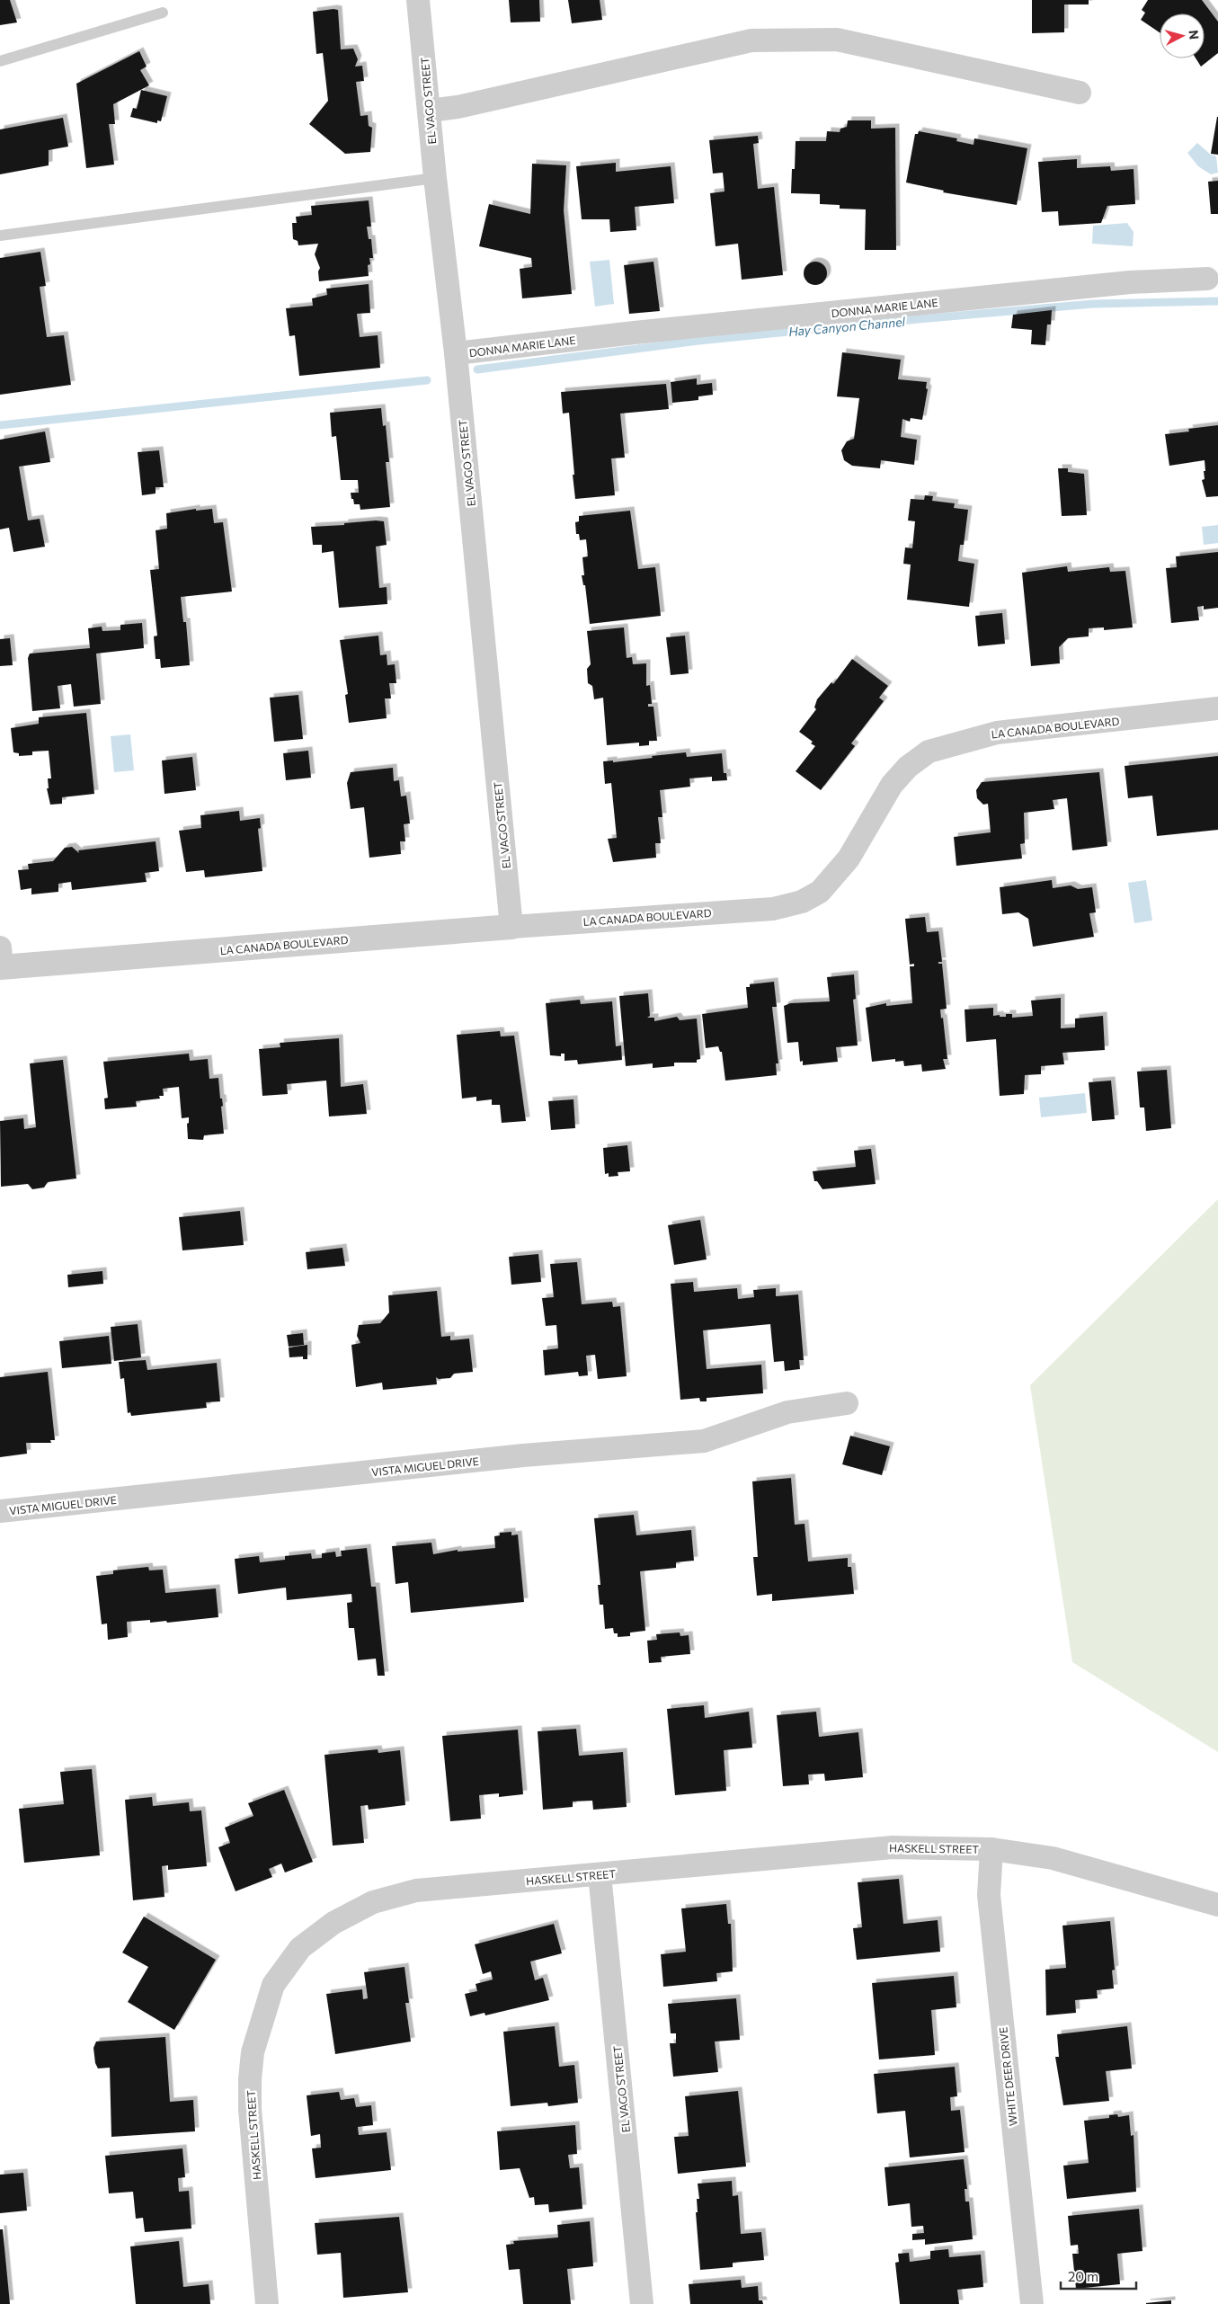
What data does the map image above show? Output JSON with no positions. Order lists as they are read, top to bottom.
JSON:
{
  "streets": {
    "street": [
      "EL VAGO STREET",
      "DONNA MARIE LANE",
      "LA CANADA BOULEVARD",
      "VISTA MIGUEL DRIVE",
      "HASKELL STREET",
      "WHITE DEER DRIVE"
    ]
  },
  "crossings": [
    ["EL VAGO STREET", "DONNA MARIE LANE"],
    ["EL VAGO STREET", "LA CANADA BOULEVARD"],
    ["EL VAGO STREET", "HASKELL STREET"],
    ["HASKELL STREET", "WHITE DEER DRIVE"]
  ],
  "water": ["Hay Canyon Channel"],
  "scale_bar": "20 m",
  "north": "right"
}
